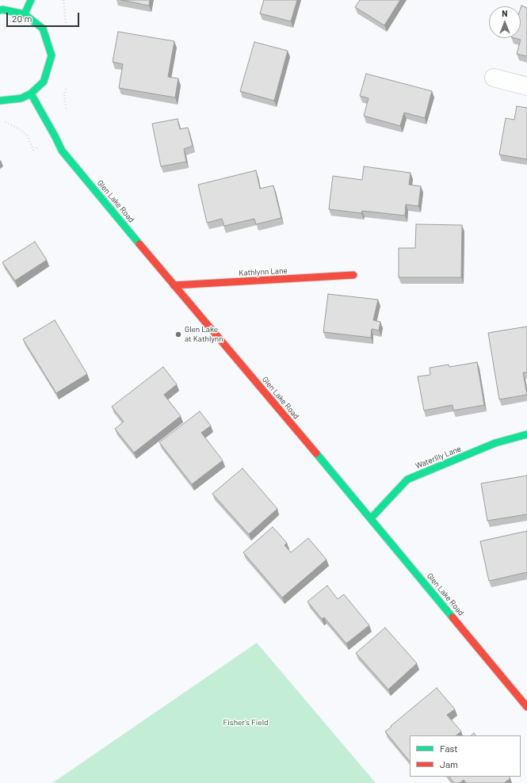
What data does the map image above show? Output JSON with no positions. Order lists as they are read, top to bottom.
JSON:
{
  "streets": {
    "street": ["Glen Lake Road", "Kathlynn Lane", "Waterlily Lane"]
  },
  "crossings": [
    ["Glen Lake Road", "Kathlynn Lane"],
    ["Glen Lake Road", "Waterlily Lane"]
  ],
  "parks": ["Fisher's Field"],
  "places": ["Glen Lake at Kathlynn"],
  "legend": ["Fast", "Jam"],
  "scale_bar": "20 m",
  "north": "top"
}
